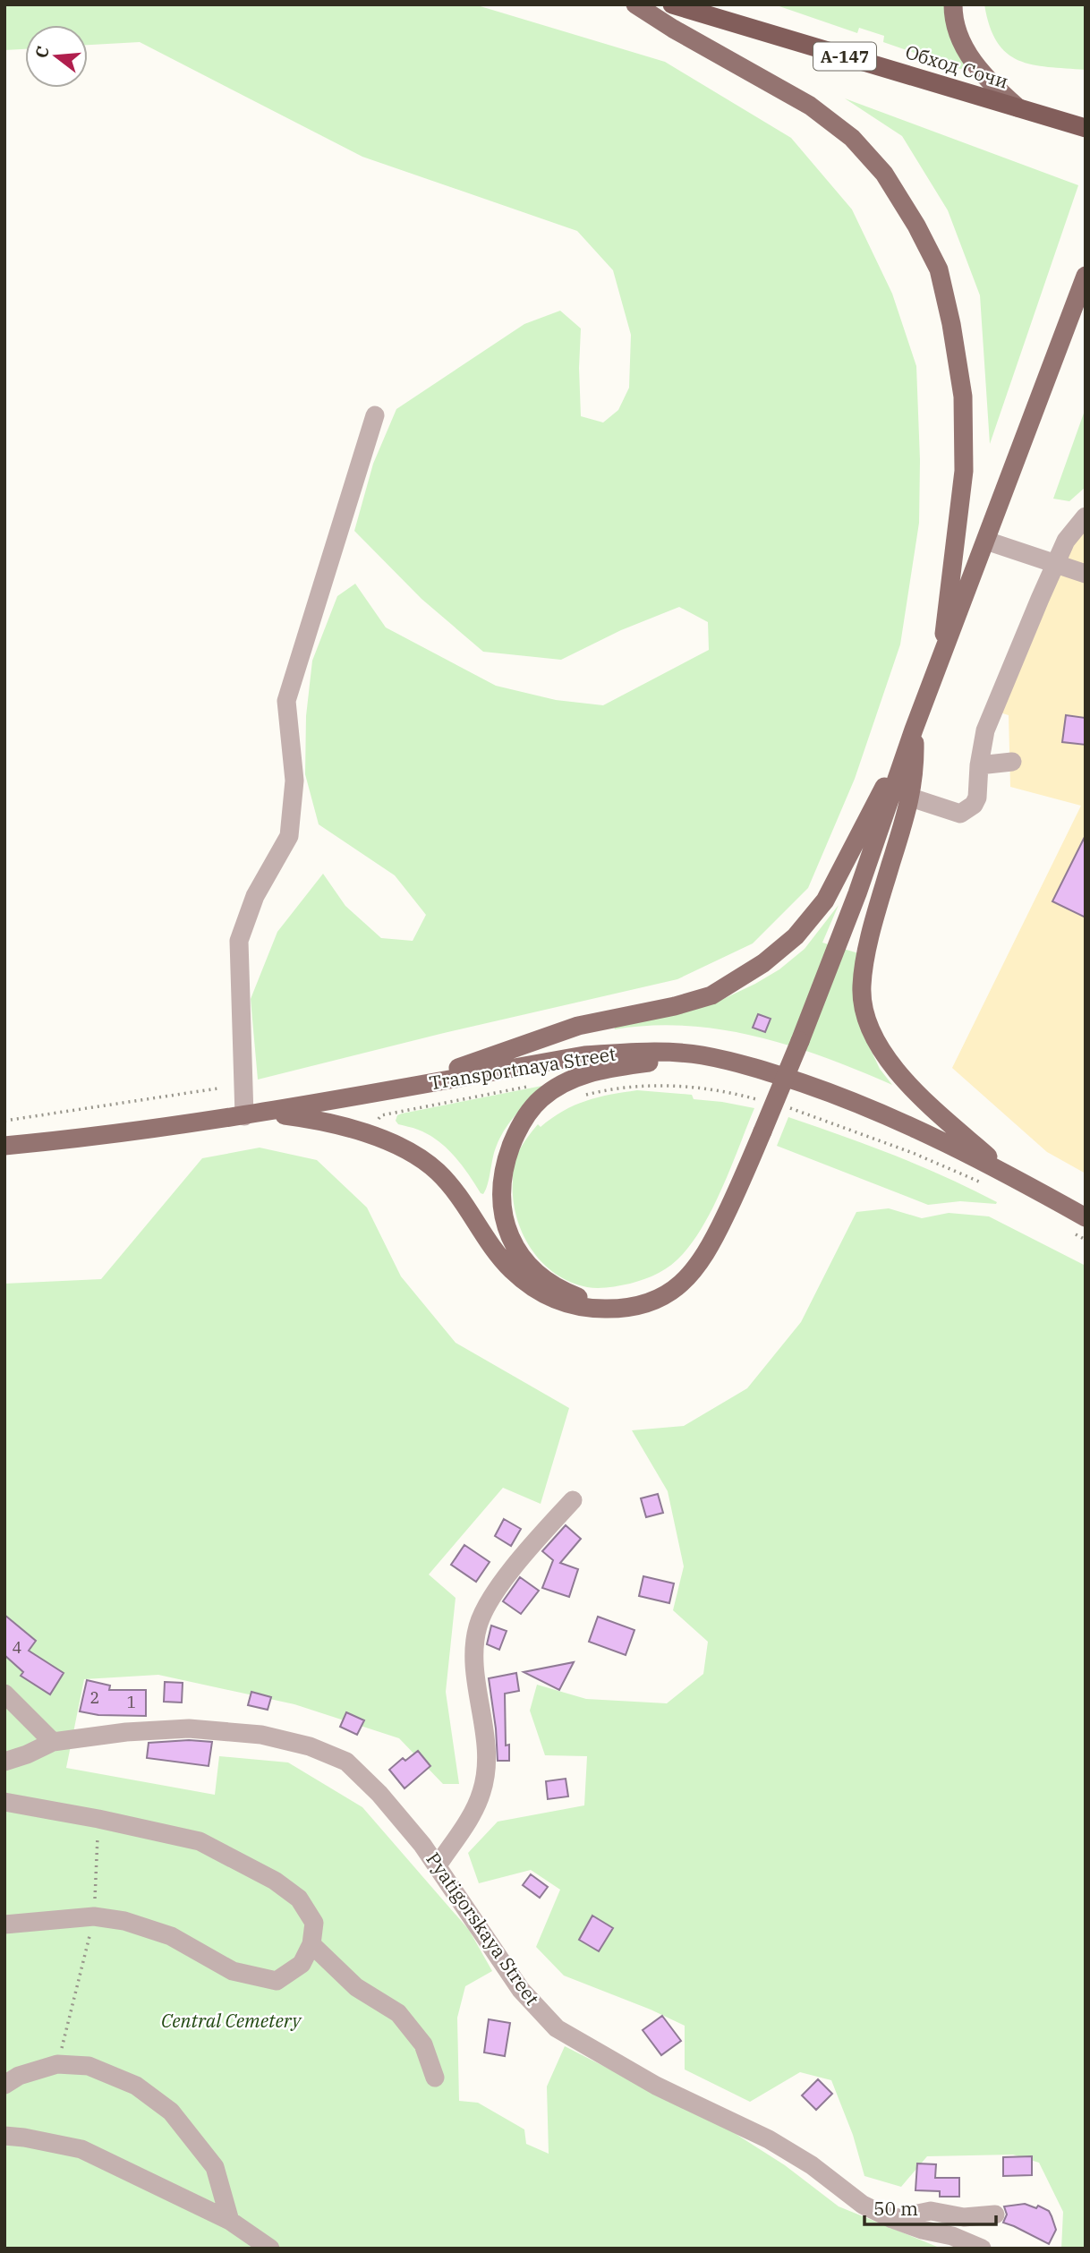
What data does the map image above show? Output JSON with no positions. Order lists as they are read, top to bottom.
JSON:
{
  "streets": {
    "highway": ["А-147", "Обход Сочи"],
    "main road": ["Transportnaya Street"],
    "street": ["Pyatigorskaya Street"]
  },
  "crossings": [
    ["А-147", "Обход Сочи"]
  ],
  "parks": ["Central Cemetery"],
  "house_numbers": ["4", "2", "1"],
  "scale_bar": "50 m",
  "north": "left"
}
